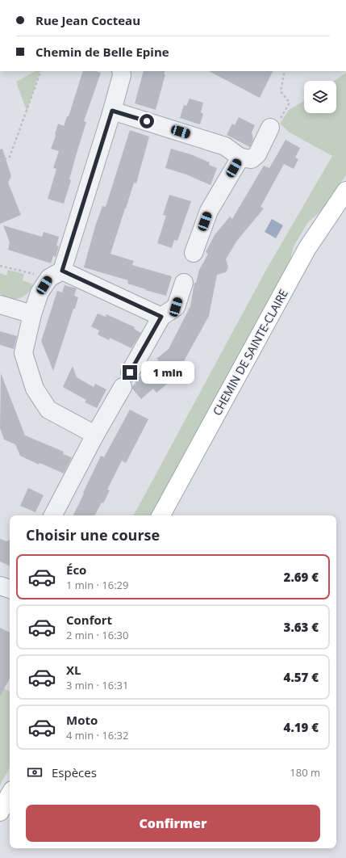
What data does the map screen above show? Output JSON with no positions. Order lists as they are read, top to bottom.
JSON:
{
  "streets": {
    "main road": ["CHEMIN DE SAINTE-CLAIRE"]
  },
  "page": {
    "banner": ["Rue Jean Cocteau", "Chemin de Belle Epine"],
    "bubble": "1 min",
    "heading": "Choisir une course",
    "list": [
      {
        "name": "Éco",
        "note": "1 min · 16:29",
        "value": "2.69 €"
      },
      {
        "name": "Confort",
        "note": "2 min · 16:30",
        "value": "3.63 €"
      },
      {
        "name": "XL",
        "note": "3 min · 16:31",
        "value": "4.57 €"
      },
      {
        "name": "Moto",
        "note": "4 min · 16:32",
        "value": "4.19 €"
      }
    ],
    "pay": ["Espèces", "180 m"],
    "buttons": "Confirmer"
  }
}
